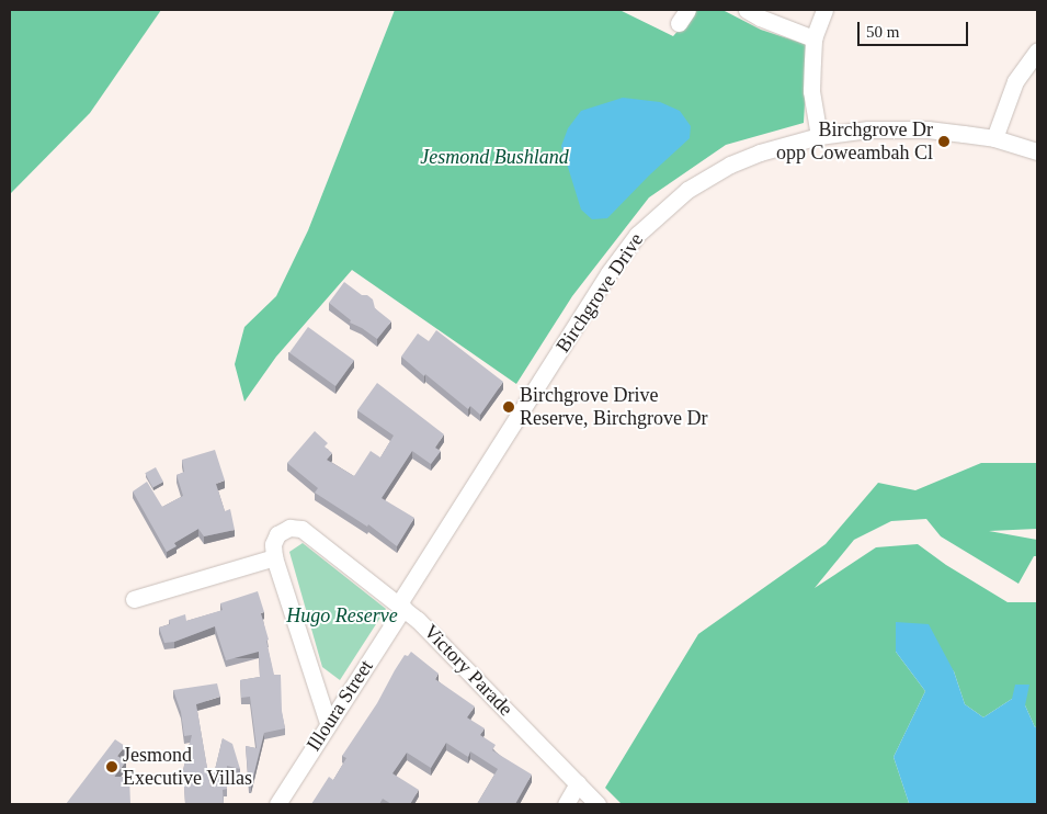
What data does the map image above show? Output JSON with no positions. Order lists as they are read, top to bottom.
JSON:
{
  "streets": {
    "street": ["Birchgrove Drive", "Victory Parade", "Illoura Street"]
  },
  "crossings": [
    ["Birchgrove Drive", "Victory Parade"],
    ["Birchgrove Drive", "Illoura Street"],
    ["Victory Parade", "Illoura Street"]
  ],
  "parks": ["Jesmond Bushland", "Hugo Reserve"],
  "places": ["Birchgrove Dr opp Coweambah Cl", "Birchgrove Drive Reserve, Birchgrove Dr", "Jesmond Executive Villas"],
  "scale_bar": "50 m"
}
